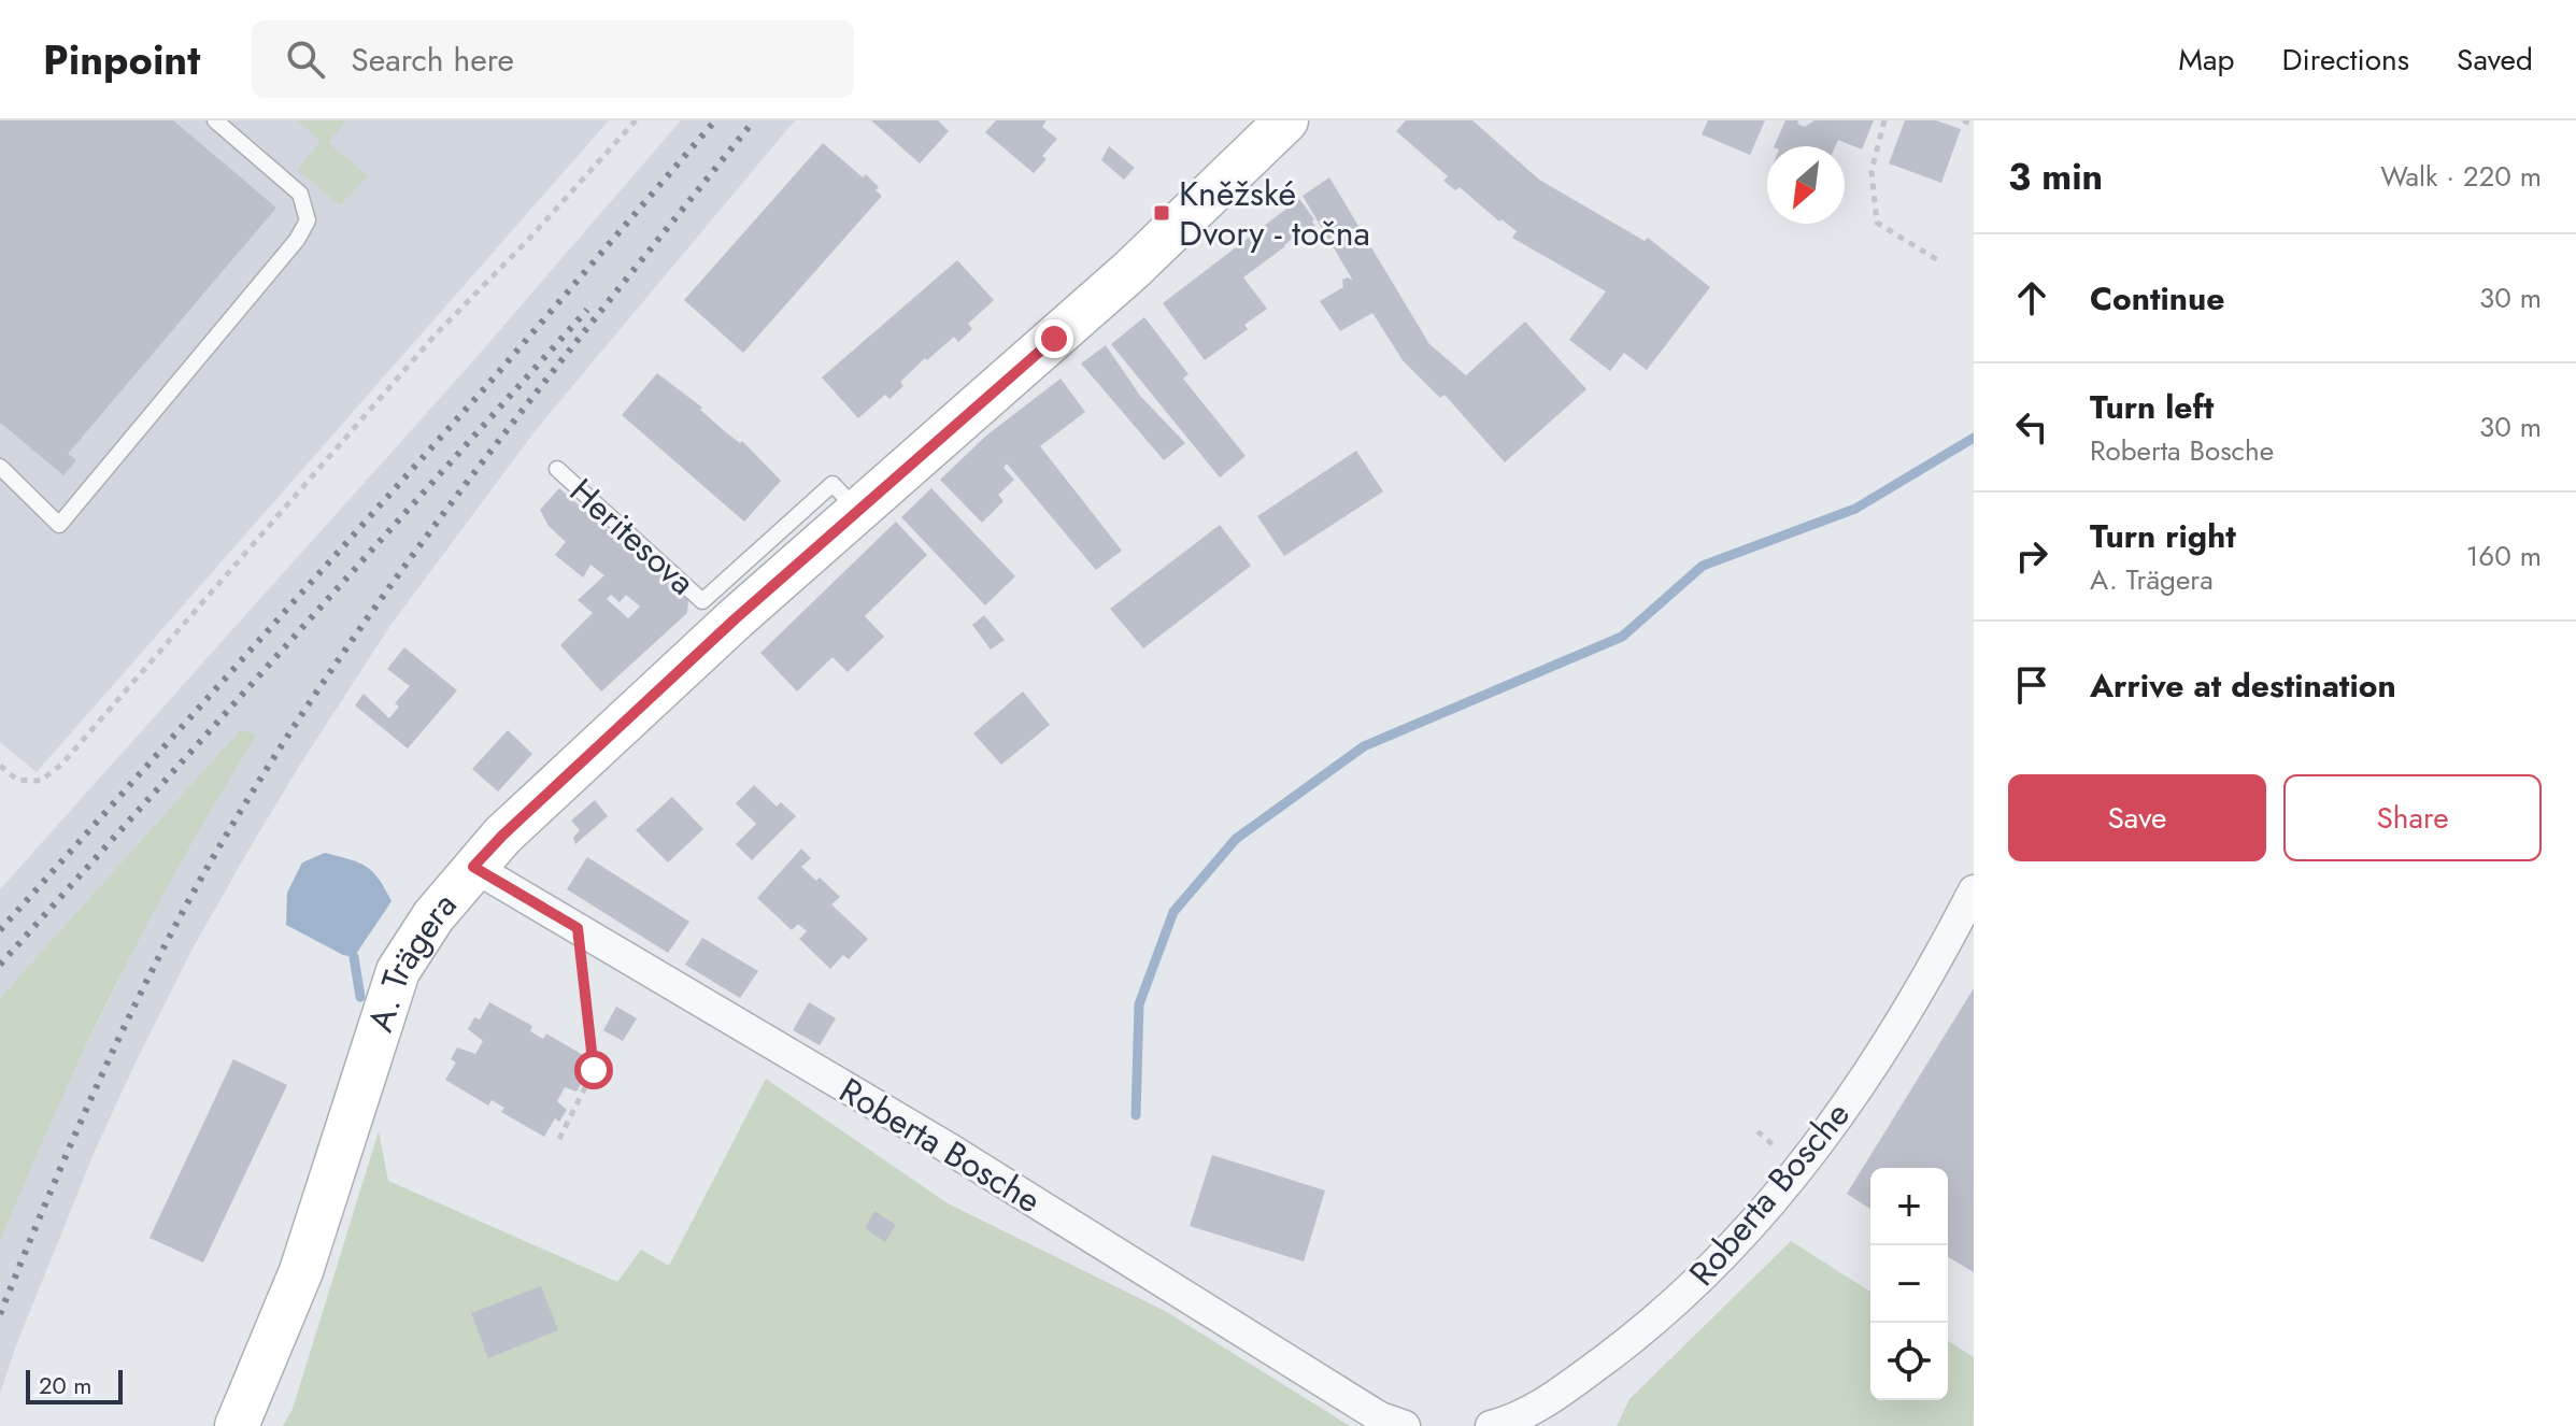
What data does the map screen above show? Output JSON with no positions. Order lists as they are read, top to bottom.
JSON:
{
  "streets": {
    "street": ["A. Trägera", "Roberta Bosche"],
    "lane": ["Heritesova"]
  },
  "crossings": [
    ["Heritesova", "A. Trägera"],
    ["A. Trägera", "Roberta Bosche"]
  ],
  "places": {
    "transit": ["Kněžské Dvory - točna"]
  },
  "scale_bar": "20 m",
  "north": "bottom left",
  "page": {
    "header": "Pinpoint",
    "search": "Search here",
    "nav": ["Map", "Directions", "Saved"],
    "heading": ["3 min", "Walk · 220 m"],
    "list": [
      ["Continue", "30 m"],
      ["Turn left", "Roberta Bosche", "30 m"],
      ["Turn right", "A. Trägera", "160 m"],
      "Arrive at destination"
    ],
    "buttons": ["Save", "Share"],
    "map_buttons": ["+", "−"],
    "scale": "20 m"
  }
}
